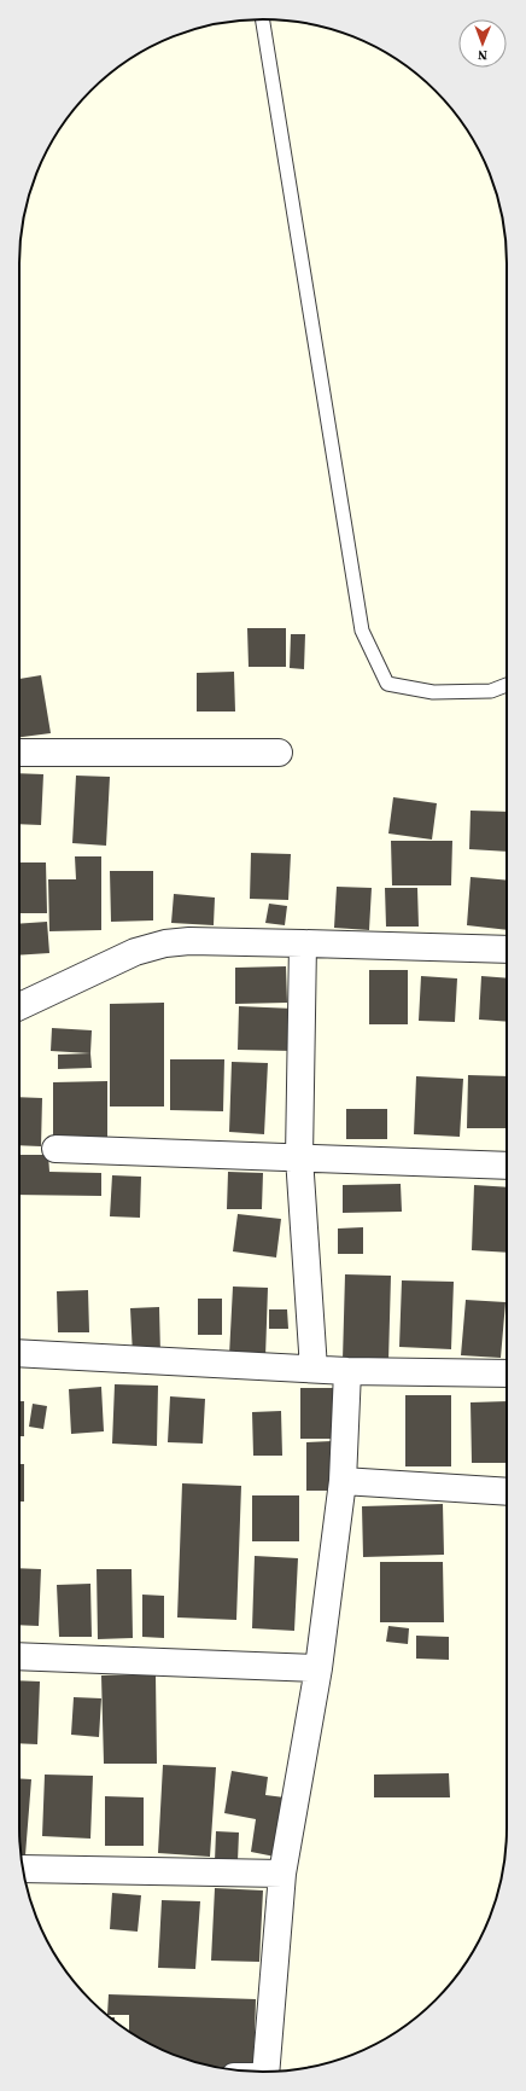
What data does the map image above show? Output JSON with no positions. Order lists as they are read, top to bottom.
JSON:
{
  "north": "bottom"
}
